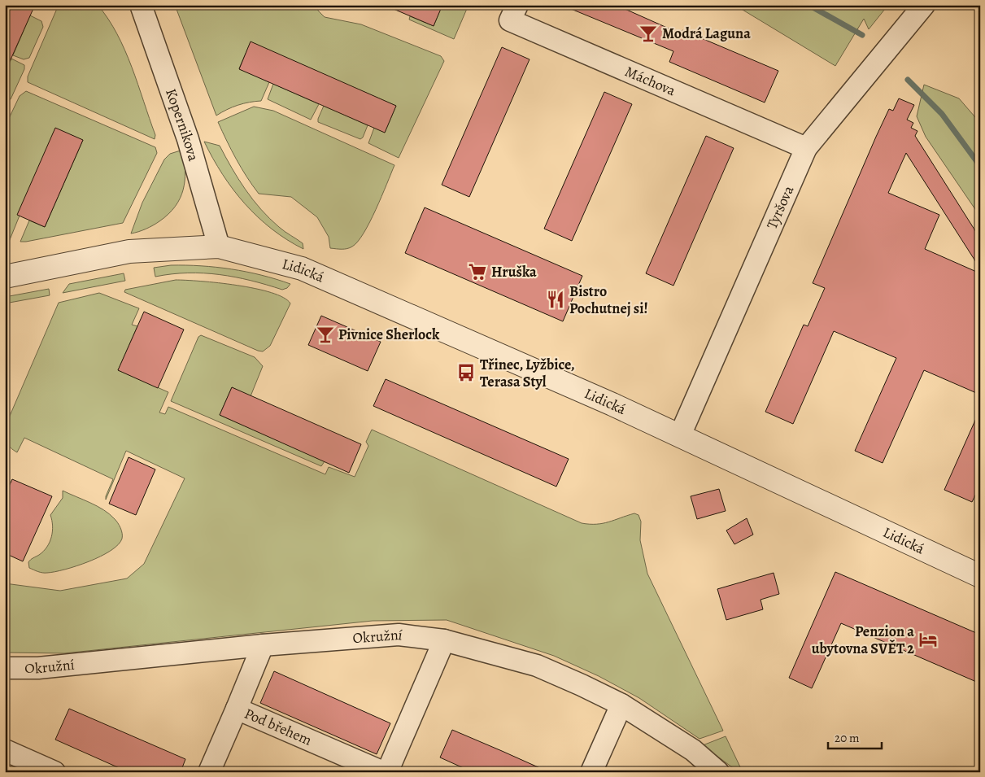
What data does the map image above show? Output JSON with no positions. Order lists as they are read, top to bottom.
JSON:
{
  "streets": {
    "street": [
      "Máchova",
      "Kopernikova",
      "Tyršova",
      "Lidická",
      "Okružní",
      "Pod břehem"
    ]
  },
  "crossings": [
    ["Máchova", "Tyršova"],
    ["Kopernikova", "Lidická"],
    ["Tyršova", "Lidická"],
    ["Okružní", "Pod břehem"]
  ],
  "places": {
    "bar": ["Modrá Laguna", "Pivnice Sherlock"],
    "supermarket": ["Hruška"],
    "restaurant": ["Bistro Pochutnej si!"],
    "bus stop": ["Třinec, Lyžbice, Terasa Styl"],
    "hotel": ["Penzion a ubytovna SVĚT 2"]
  },
  "scale_bar": "20 m"
}
